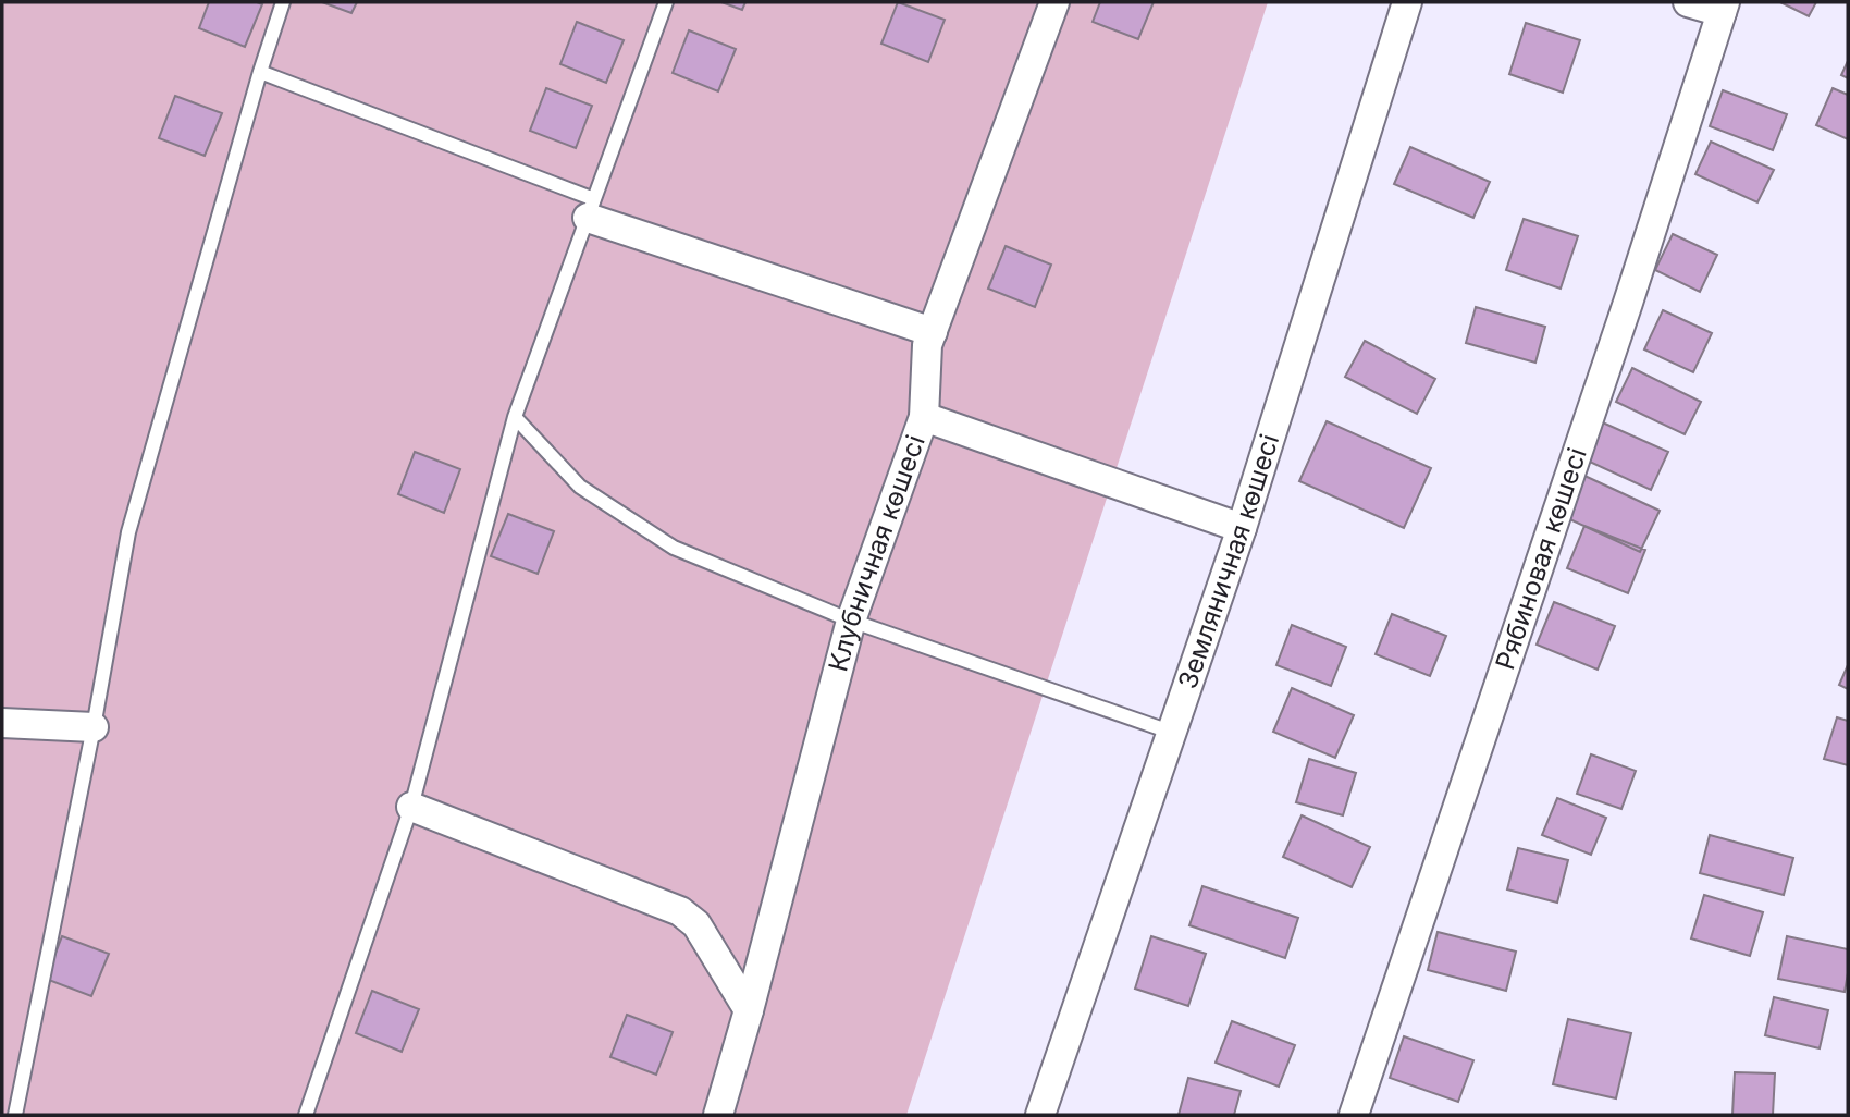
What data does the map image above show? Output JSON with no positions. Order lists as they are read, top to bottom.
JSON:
{
  "streets": {
    "street": ["Клубничная көшесі", "Рябиновая көшесі", "Земляничная көшесі"]
  }
}
